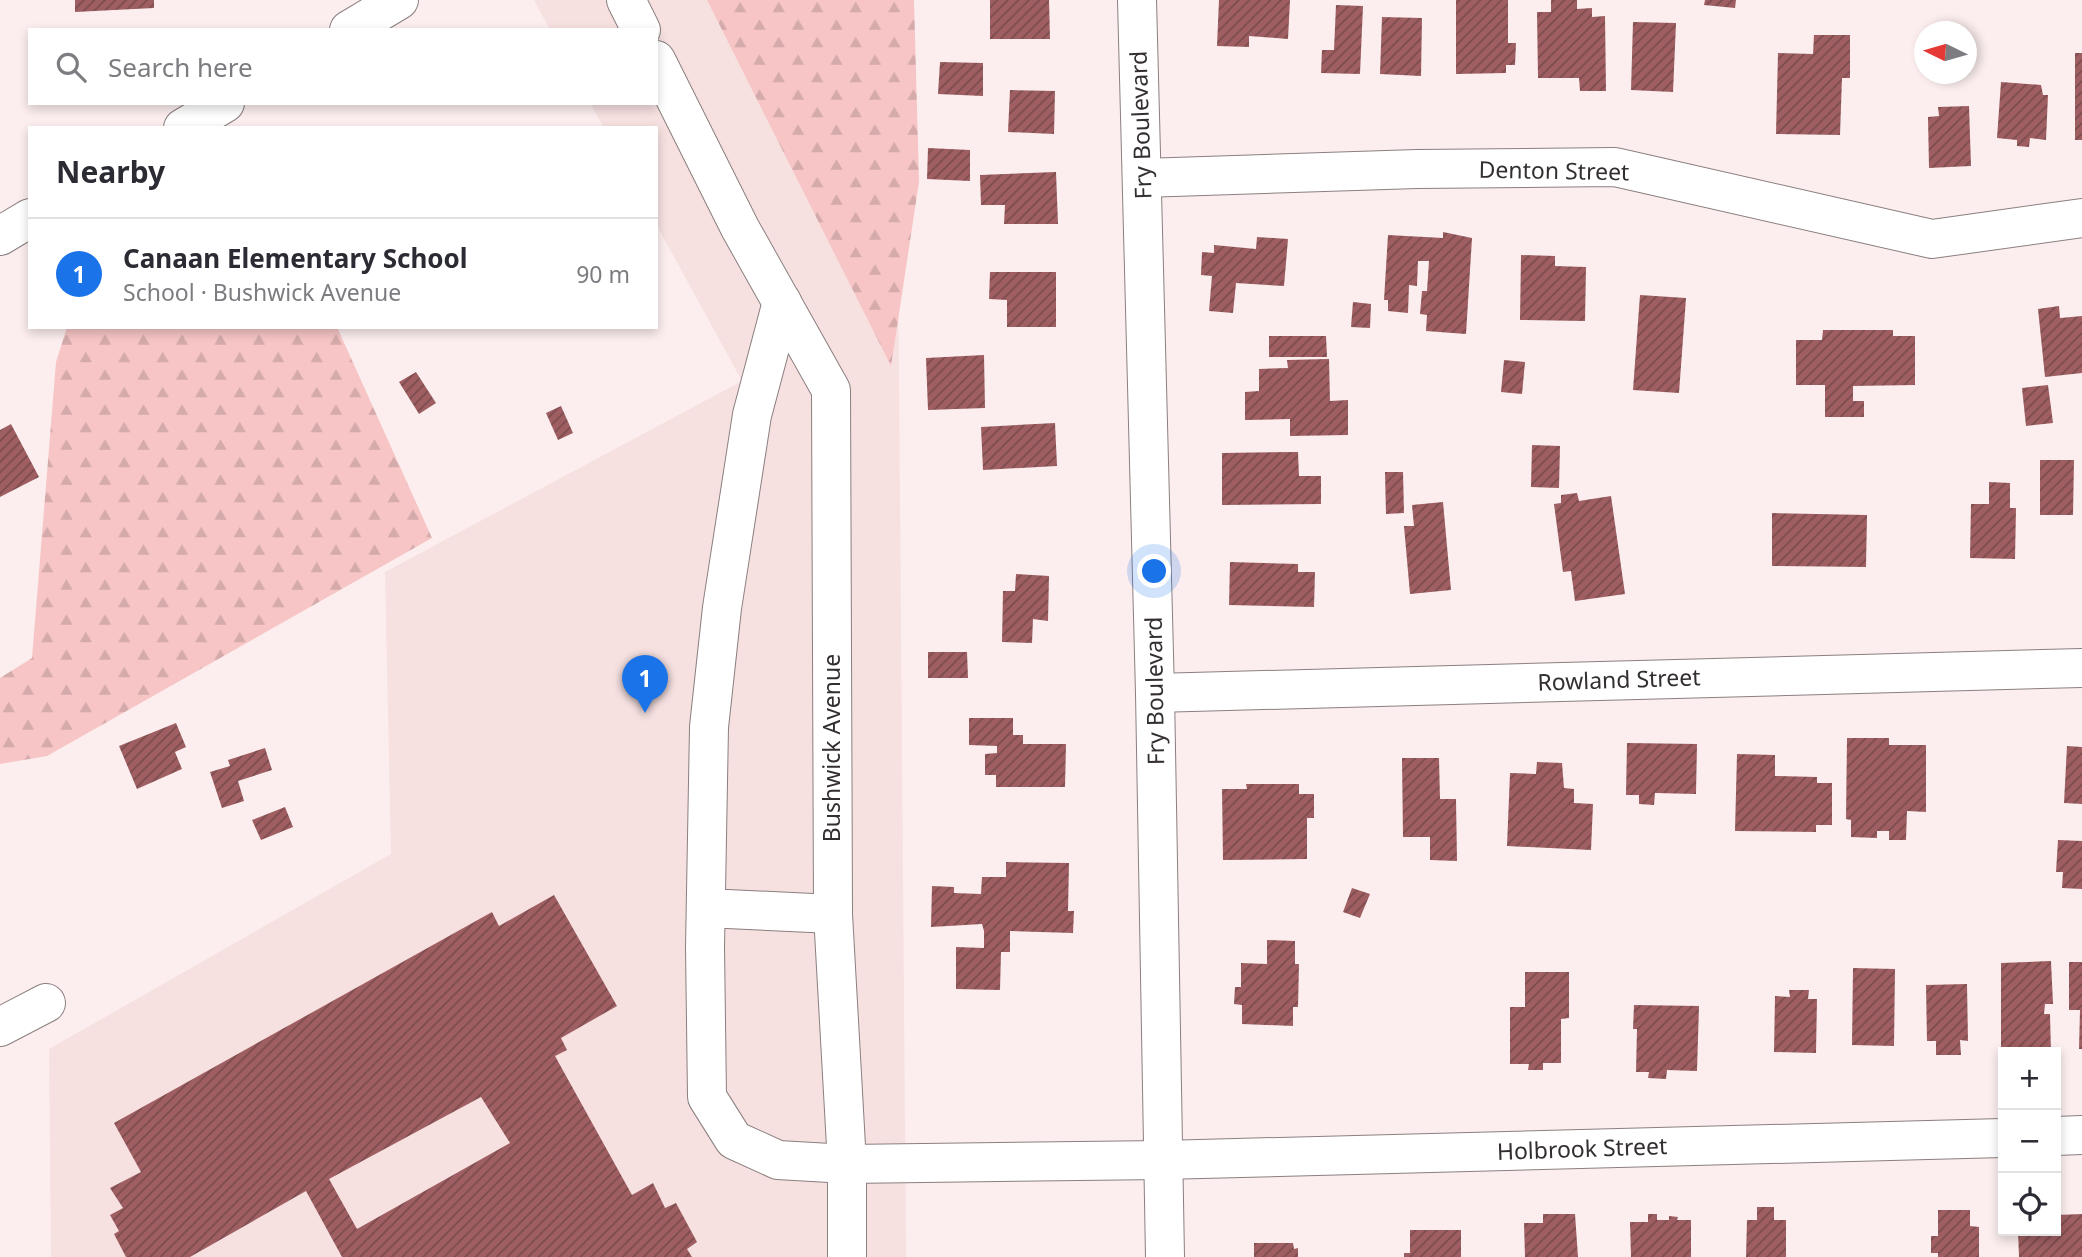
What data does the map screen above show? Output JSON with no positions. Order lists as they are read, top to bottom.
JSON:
{
  "streets": {
    "street": [
      "Fry Boulevard",
      "Denton Street",
      "Rowland Street",
      "Bushwick Avenue",
      "Holbrook Street"
    ]
  },
  "crossings": [
    ["Fry Boulevard", "Denton Street"],
    ["Fry Boulevard", "Rowland Street"],
    ["Fry Boulevard", "Holbrook Street"]
  ],
  "north": "left",
  "page": {
    "search": "Search here",
    "heading": "Nearby",
    "list": [
      {
        "mark": "1",
        "name": "Canaan Elementary School",
        "note": "School · Bushwick Avenue",
        "value": "90 m"
      }
    ],
    "pins": "1",
    "map_buttons": ["+", "−"]
  }
}
